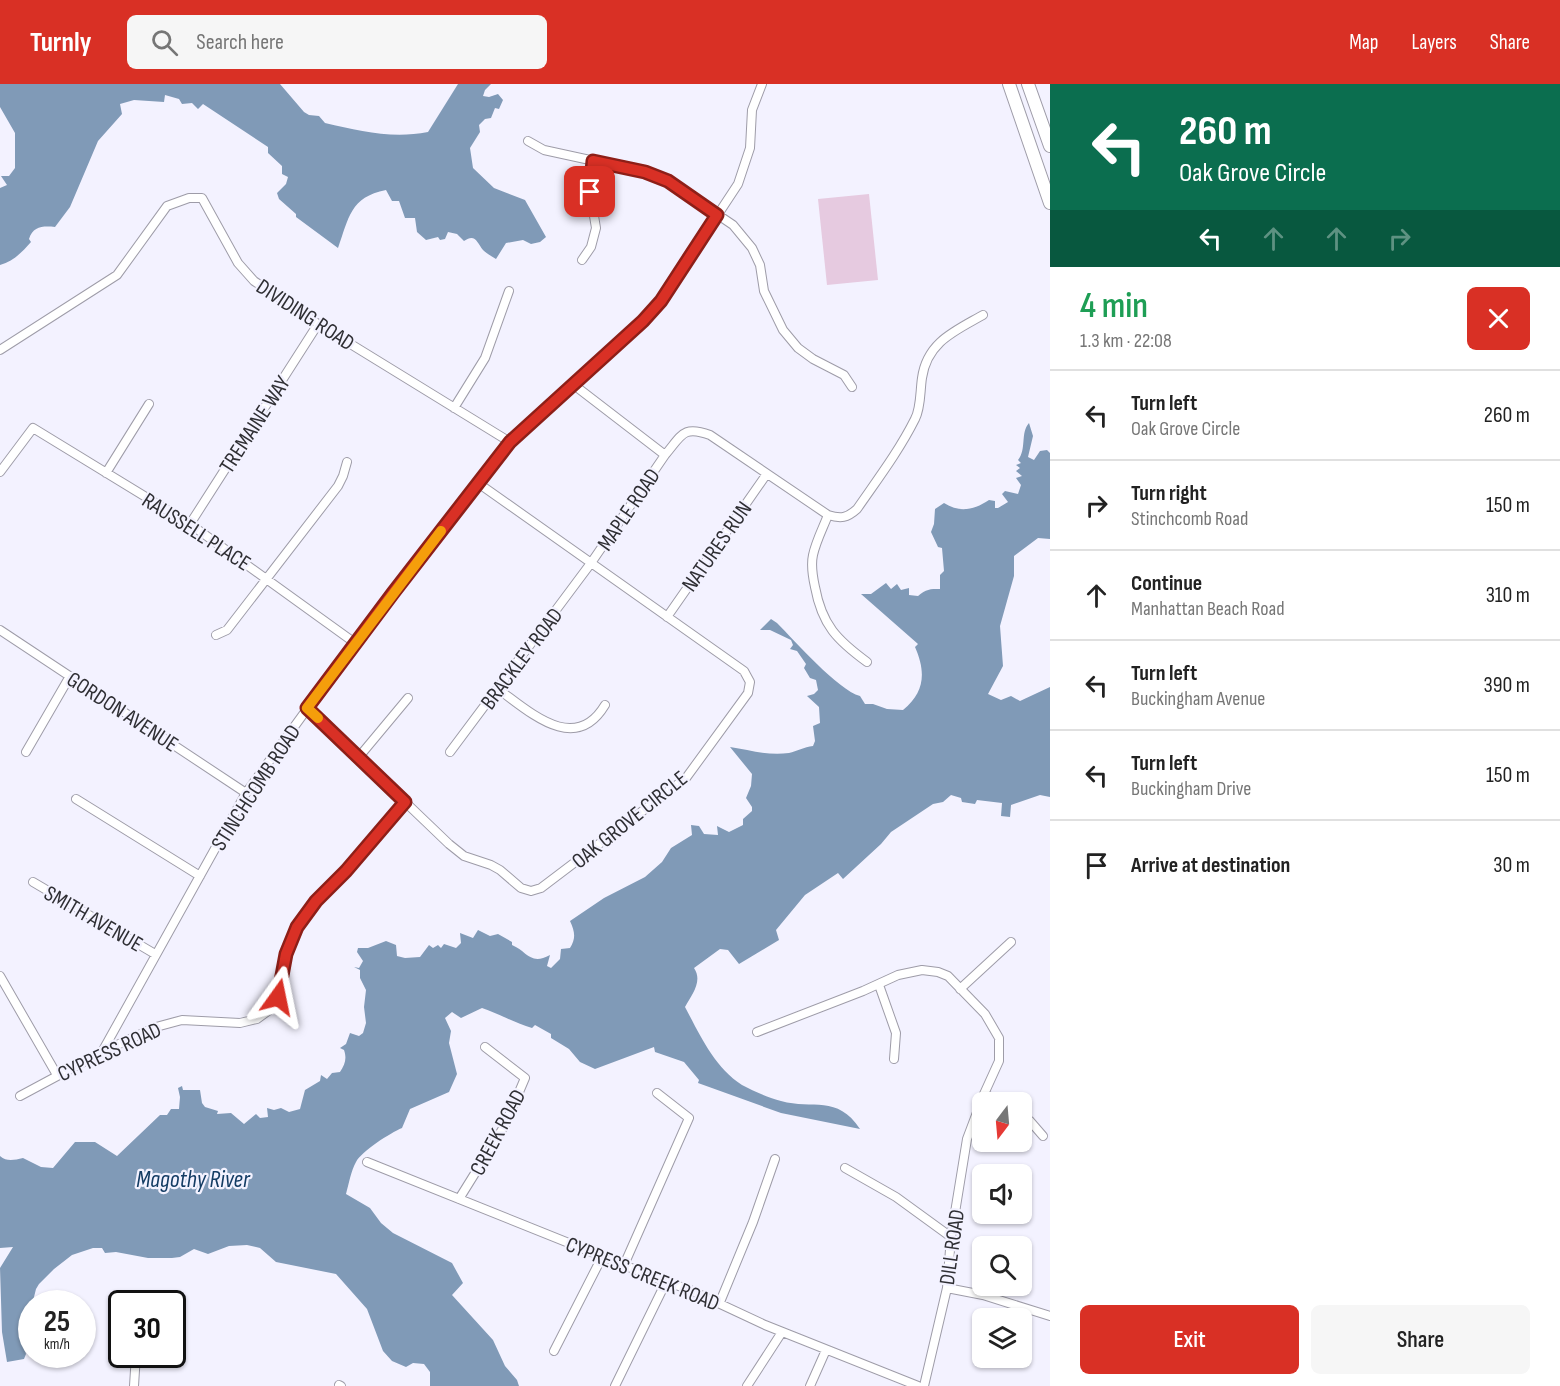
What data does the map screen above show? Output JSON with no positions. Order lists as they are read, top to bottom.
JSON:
{
  "streets": {
    "street": [
      "DIVIDING ROAD",
      "TREMAINE WAY",
      "MAPLE ROAD",
      "RAUSSELL PLACE",
      "NATURES RUN",
      "BRACKLEY ROAD",
      "GORDON AVENUE",
      "STINCHCOMB ROAD",
      "OAK GROVE CIRCLE",
      "SMITH AVENUE",
      "CYPRESS ROAD",
      "CREEK ROAD",
      "DILL ROAD",
      "CYPRESS CREEK ROAD"
    ]
  },
  "crossings": [
    ["DIVIDING ROAD", "TREMAINE WAY"],
    ["DIVIDING ROAD", "STINCHCOMB ROAD"],
    ["TREMAINE WAY", "RAUSSELL PLACE"],
    ["MAPLE ROAD", "NATURES RUN"],
    ["MAPLE ROAD", "BRACKLEY ROAD"],
    ["MAPLE ROAD", "OAK GROVE CIRCLE"],
    ["RAUSSELL PLACE", "STINCHCOMB ROAD"],
    ["NATURES RUN", "OAK GROVE CIRCLE"],
    ["BRACKLEY ROAD", "OAK GROVE CIRCLE"],
    ["GORDON AVENUE", "STINCHCOMB ROAD"],
    ["STINCHCOMB ROAD", "OAK GROVE CIRCLE"],
    ["STINCHCOMB ROAD", "SMITH AVENUE"],
    ["STINCHCOMB ROAD", "CYPRESS ROAD"],
    ["OAK GROVE CIRCLE", "CYPRESS ROAD"],
    ["CREEK ROAD", "CYPRESS CREEK ROAD"]
  ],
  "water": ["Magothy River"],
  "north": "bottom",
  "page": {
    "header": "Turnly",
    "search": "Search here",
    "nav": ["Map", "Layers", "Share"],
    "turn": ["260 m", "Oak Grove Circle"],
    "heading": ["4 min", "1.3 km · 22:08"],
    "list": [
      {
        "name": "Turn left",
        "note": "Oak Grove Circle",
        "value": "260 m"
      },
      {
        "name": "Turn right",
        "note": "Stinchcomb Road",
        "value": "150 m"
      },
      {
        "name": "Continue",
        "note": "Manhattan Beach Road",
        "value": "310 m"
      },
      {
        "name": "Turn left",
        "note": "Buckingham Avenue",
        "value": "390 m"
      },
      {
        "name": "Turn left",
        "note": "Buckingham Drive",
        "value": "150 m"
      },
      {
        "name": "Arrive at destination",
        "value": "30 m"
      }
    ],
    "speed": "25 km/h",
    "limit": "30",
    "buttons": ["Exit", "Share"]
  }
}
